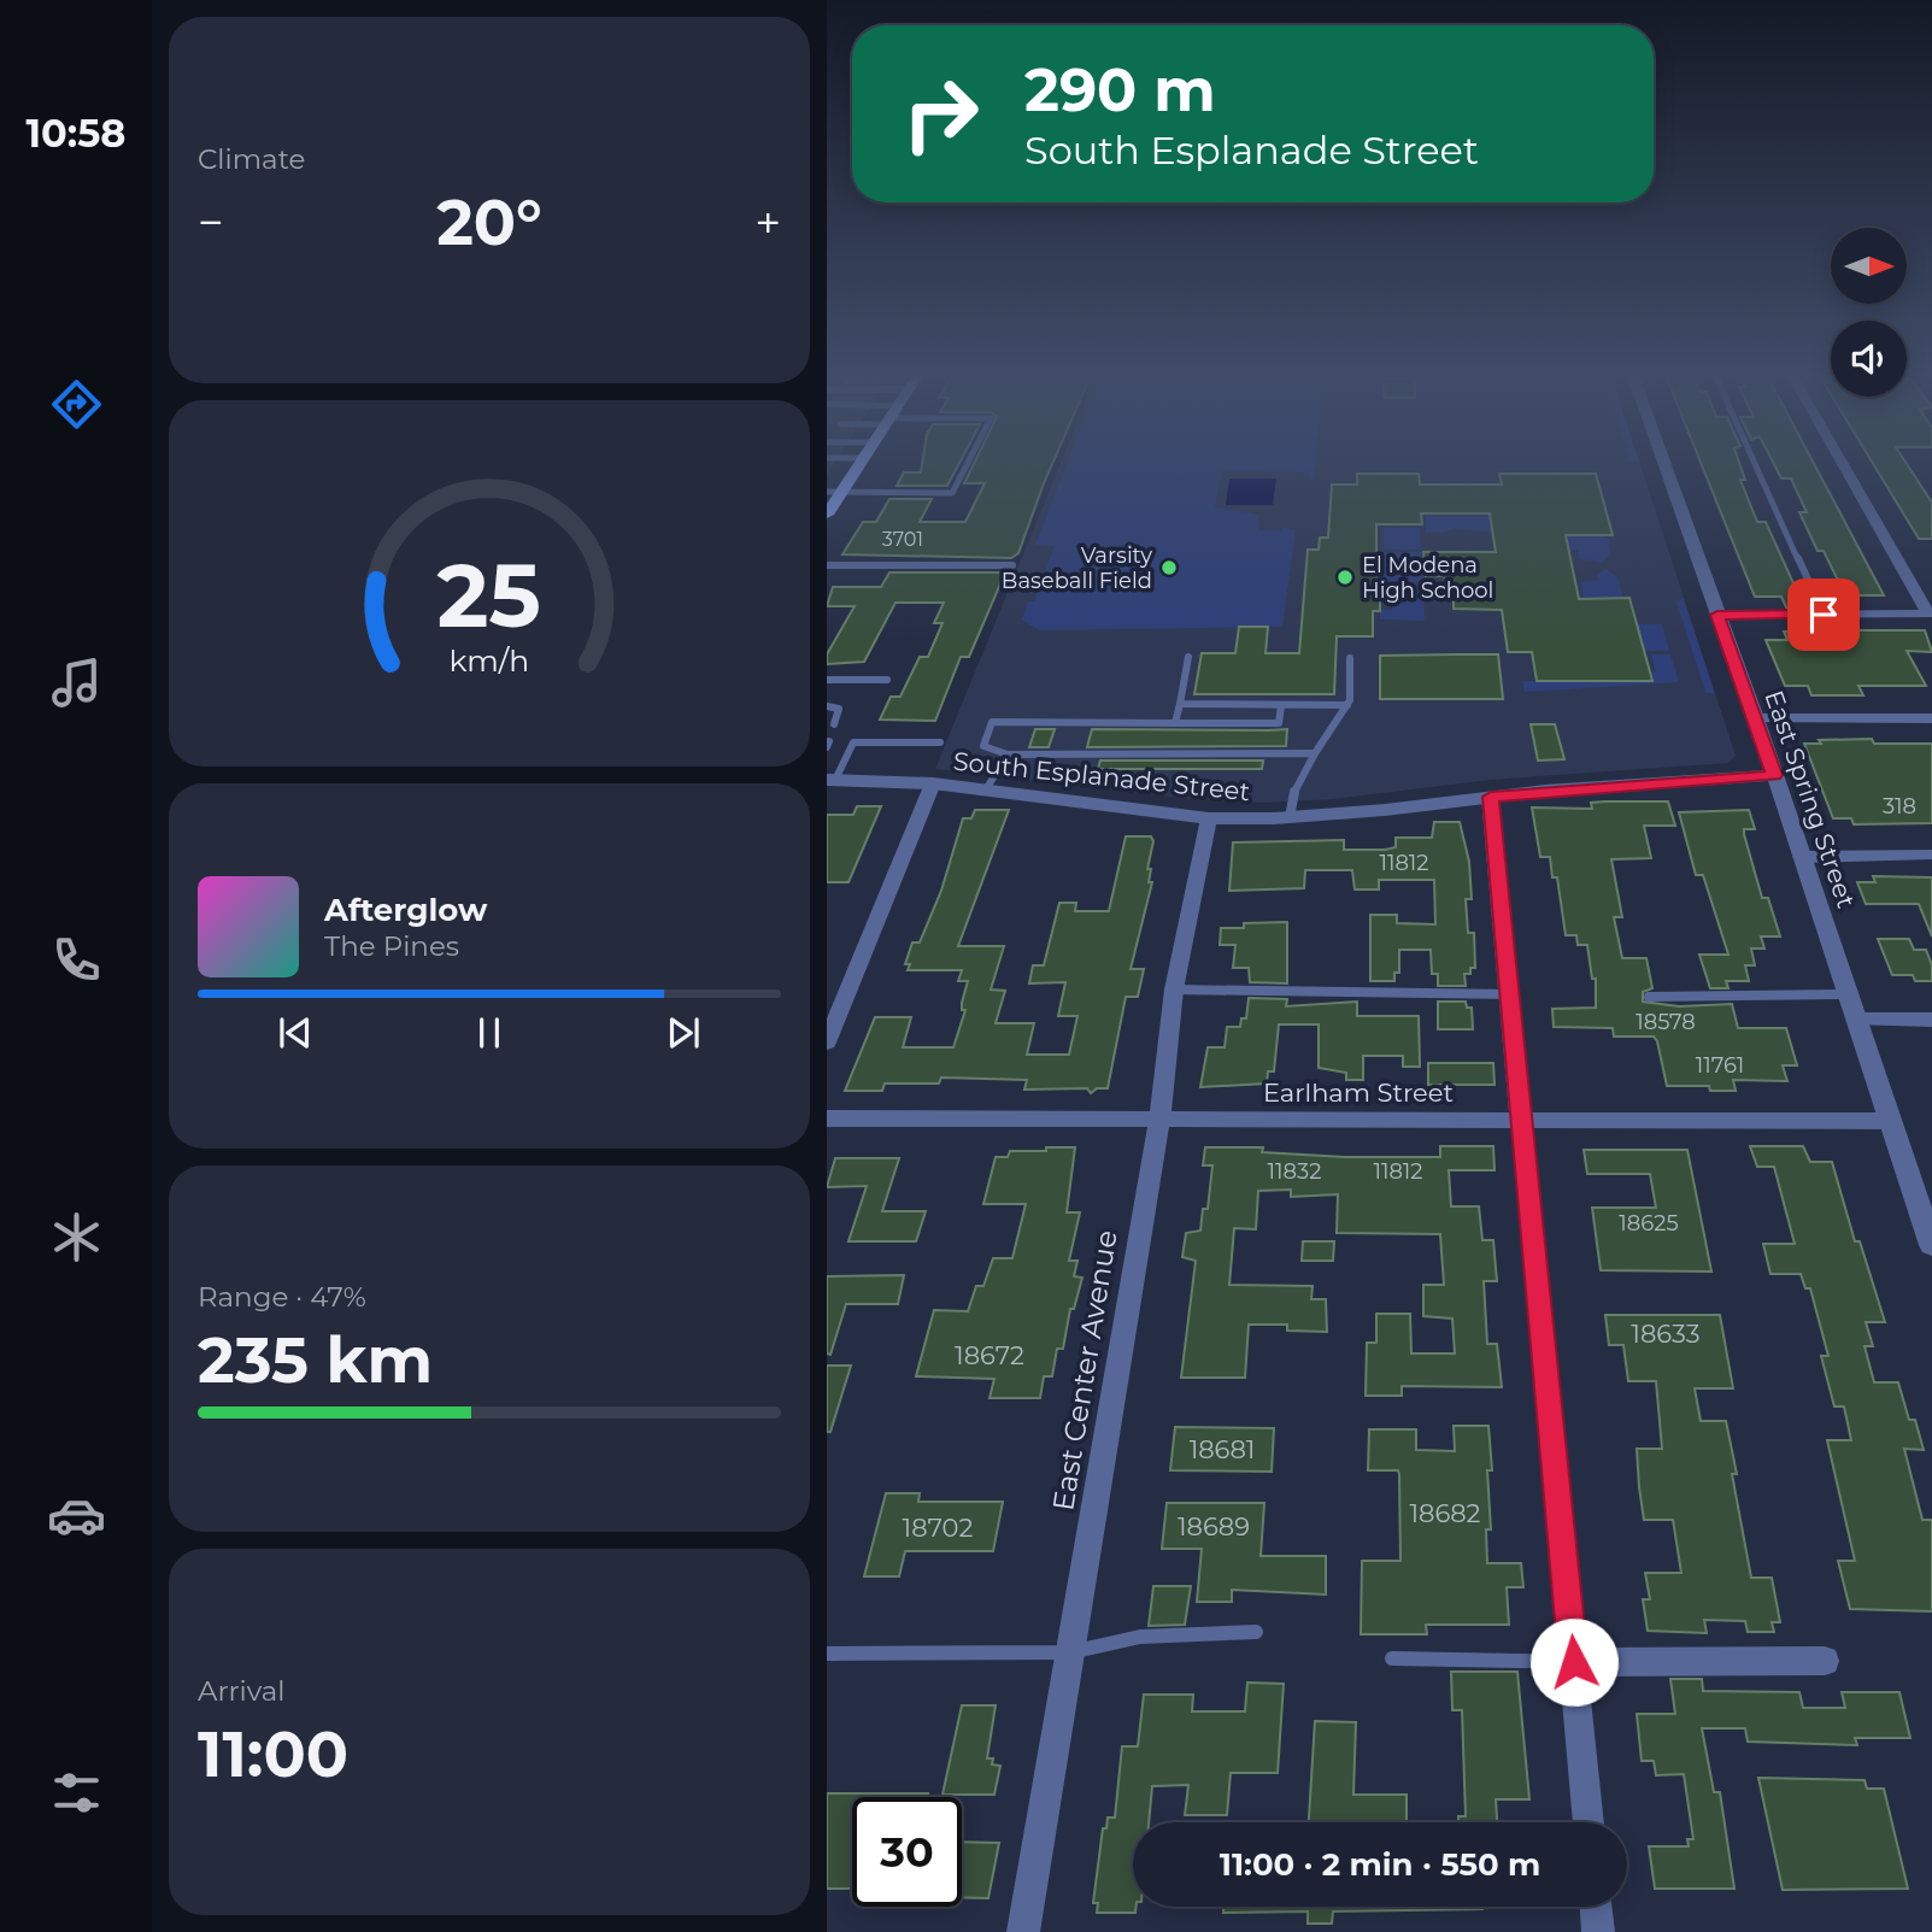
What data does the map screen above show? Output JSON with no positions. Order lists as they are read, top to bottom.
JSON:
{
  "streets": {
    "street": [
      "South Esplanade Street",
      "East Spring Street",
      "Earlham Street",
      "East Center Avenue"
    ]
  },
  "crossings": [
    ["South Esplanade Street", "East Spring Street"],
    ["South Esplanade Street", "East Center Avenue"],
    ["East Spring Street", "Earlham Street"],
    ["Earlham Street", "East Center Avenue"]
  ],
  "places": ["Varsity Baseball Field", "El Modena High School"],
  "house_numbers": [
    "3701",
    "318",
    "11812",
    "18578",
    "11761",
    "11832",
    "11812",
    "18625",
    "18633",
    "18672",
    "18681",
    "18682",
    "18689",
    "18702"
  ],
  "north": "right",
  "page": {
    "tabs": "10:58",
    "tile": [
      "Climate",
      ["Range · 47%", "235 km"],
      ["Arrival", "11:00"]
    ],
    "turn": ["290 m", "South Esplanade Street"],
    "heat": ["−", "20°", "+"],
    "song": ["Afterglow", "The Pines"],
    "limit": "30",
    "trip": "11:00 · 2 min · 550 m",
    "gauge": ["25", "km/h"]
  }
}
